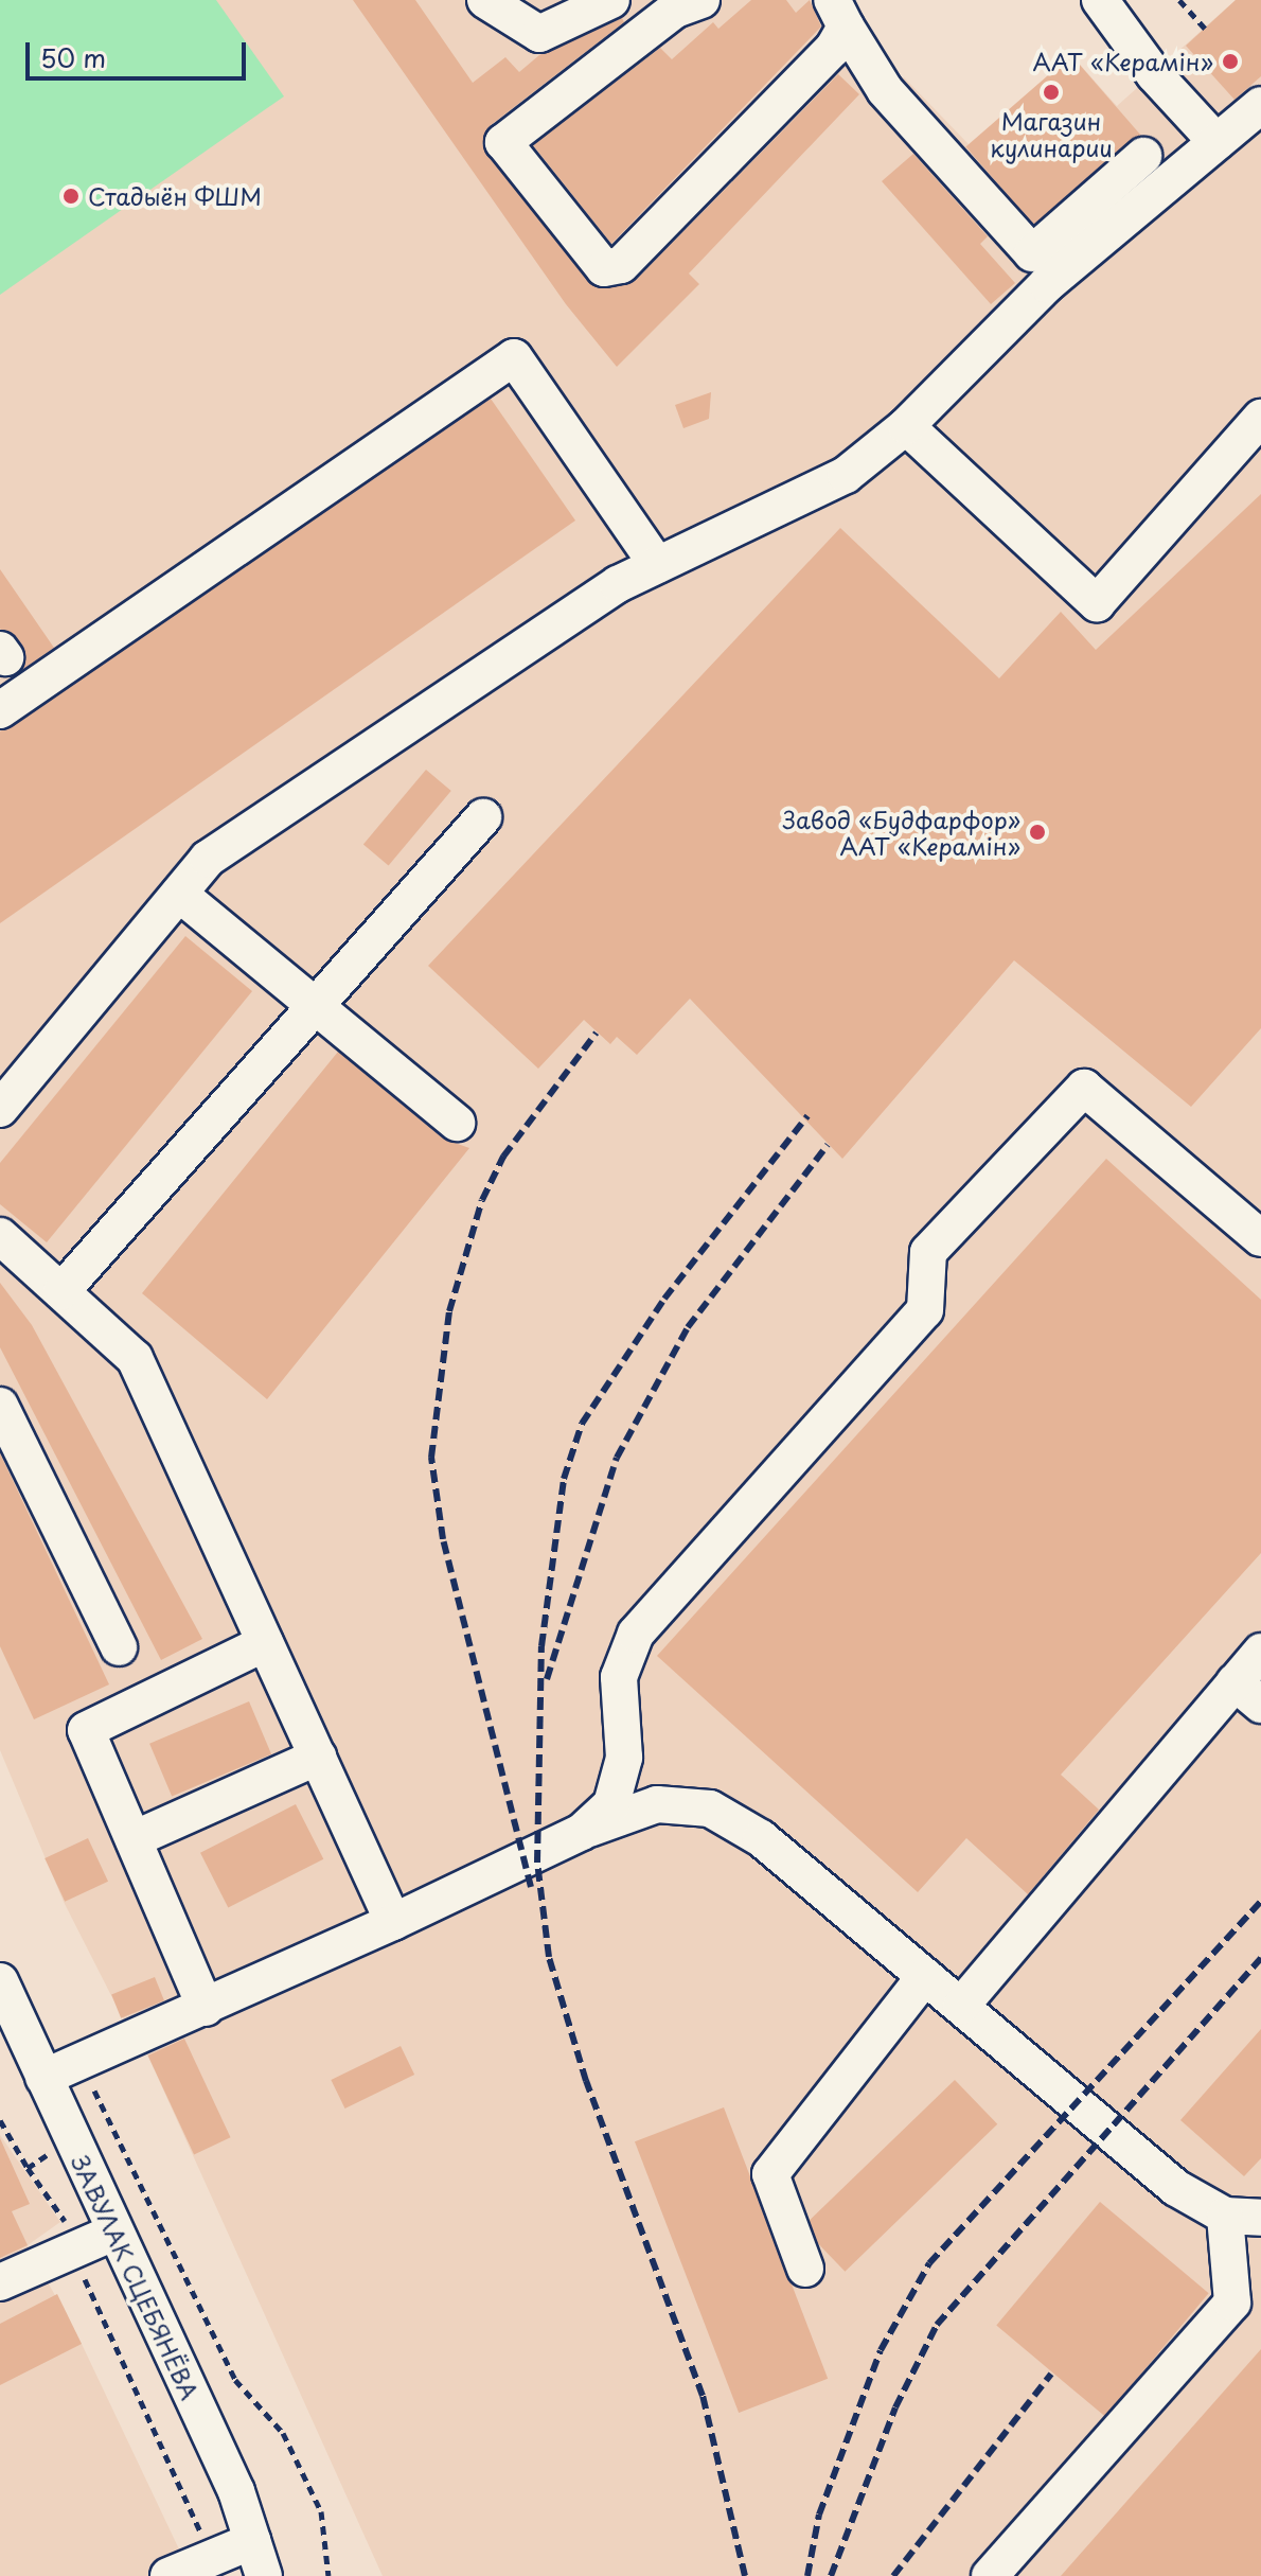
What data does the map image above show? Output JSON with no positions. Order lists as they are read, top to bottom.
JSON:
{
  "streets": {
    "street": ["ЗАВУЛАК СЦЕБЯНЁВА"]
  },
  "places": [
    "ААТ «Керамін»",
    "Магазин кулинарии",
    "Стадыён ФШМ",
    "Завод «Будфарфор» ААТ «Керамін»"
  ],
  "scale_bar": "50 m"
}
